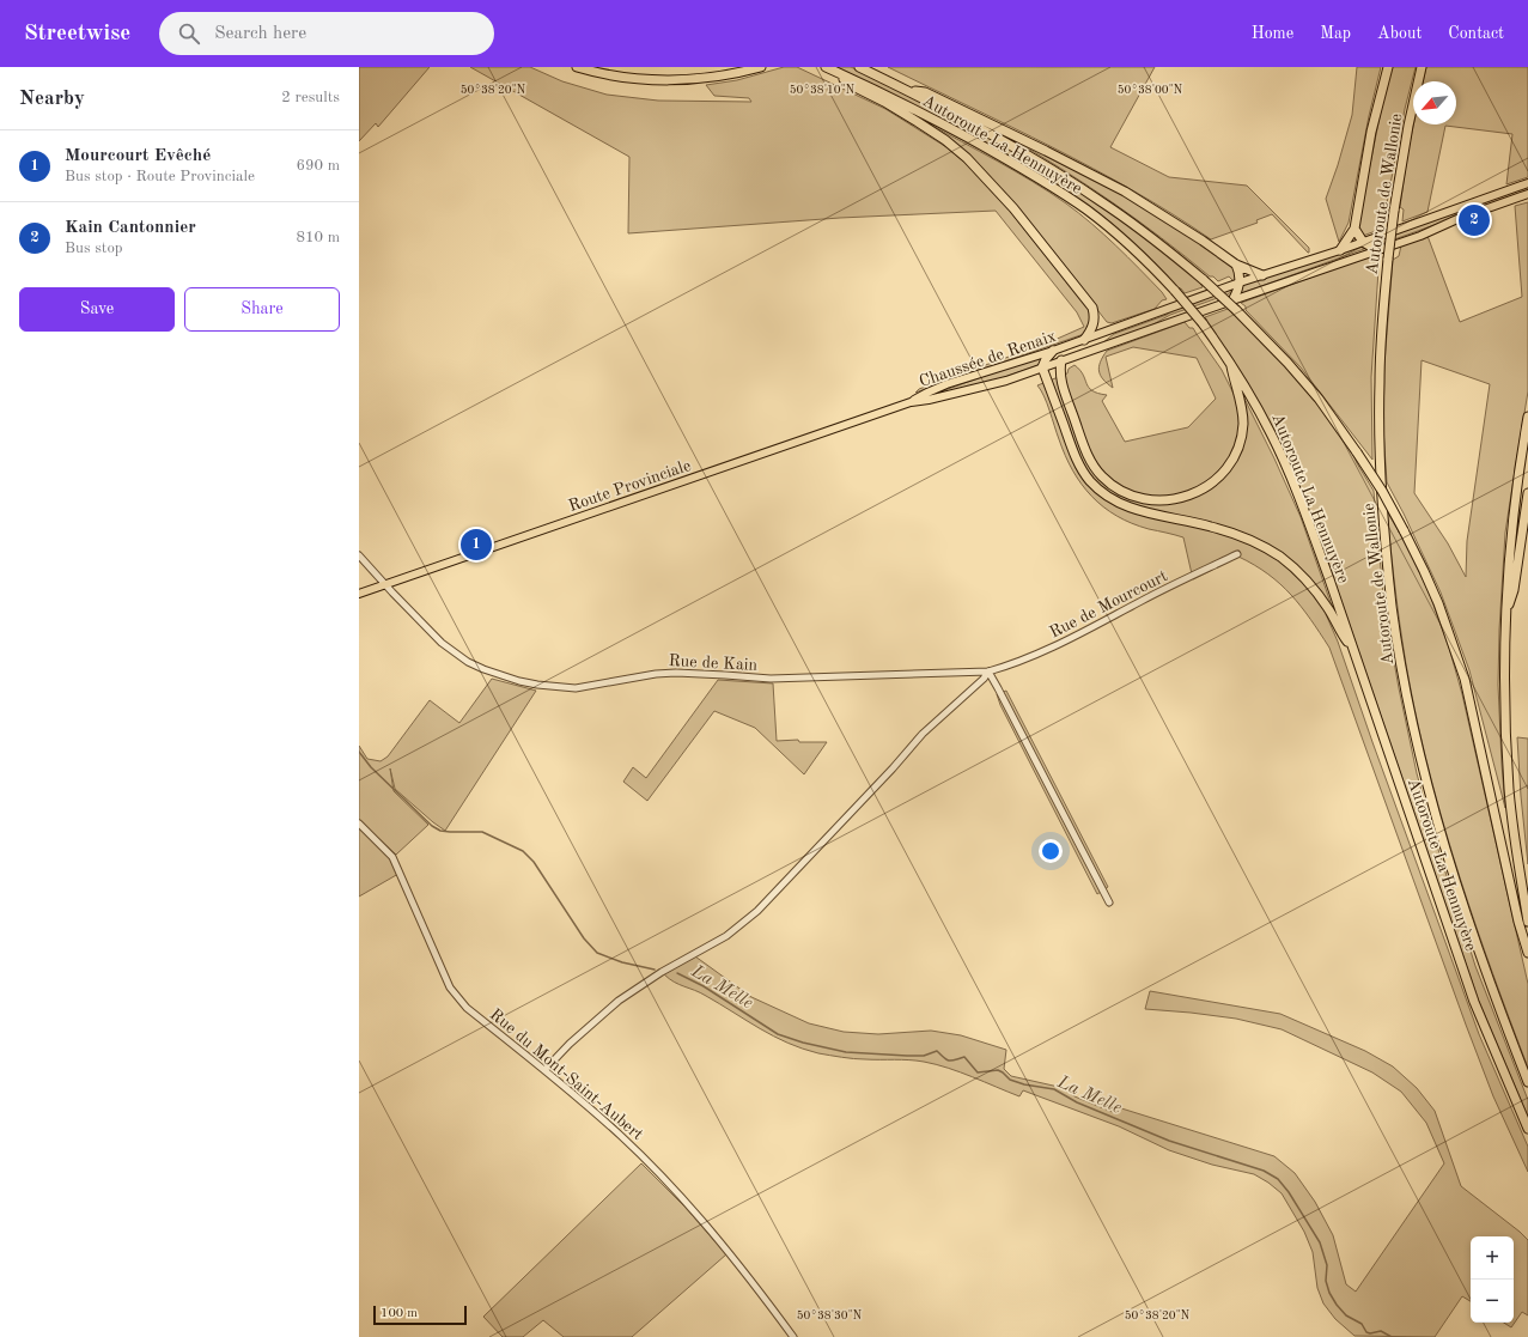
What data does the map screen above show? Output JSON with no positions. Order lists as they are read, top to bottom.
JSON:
{
  "streets": {
    "highway": ["Autoroute La Hennuyère", "Autoroute de Wallonie"],
    "main road": ["Chaussée de Renaix", "Route Provinciale"],
    "street": ["Rue de Mourcourt", "Rue de Kain", "Rue du Mont-Saint-Aubert"]
  },
  "crossings": [
    ["Chaussée de Renaix", "Route Provinciale"],
    ["Route Provinciale", "Rue de Kain"],
    ["Rue de Mourcourt", "Rue de Kain"]
  ],
  "water": ["La Melle"],
  "scale_bar": "100 m",
  "north": "bottom left",
  "page": {
    "header": "Streetwise",
    "search": "Search here",
    "nav": [
      "Home",
      "Map",
      "About",
      "Contact"
    ],
    "heading": ["Nearby", "2 results"],
    "list": [
      {
        "mark": "1",
        "name": "Mourcourt Evêché",
        "note": "Bus stop · Route Provinciale",
        "value": "690 m"
      },
      {
        "mark": "2",
        "name": "Kain Cantonnier",
        "note": "Bus stop",
        "value": "810 m"
      }
    ],
    "pins": ["2", "1"],
    "buttons": ["Save", "Share"],
    "map_buttons": ["+", "−"],
    "scale": "100 m"
  },
  "coordinates": [
    "50°38'20\"N",
    "50°38'10\"N",
    "50°38'00\"N",
    "50°38'30\"N"
  ]
}
